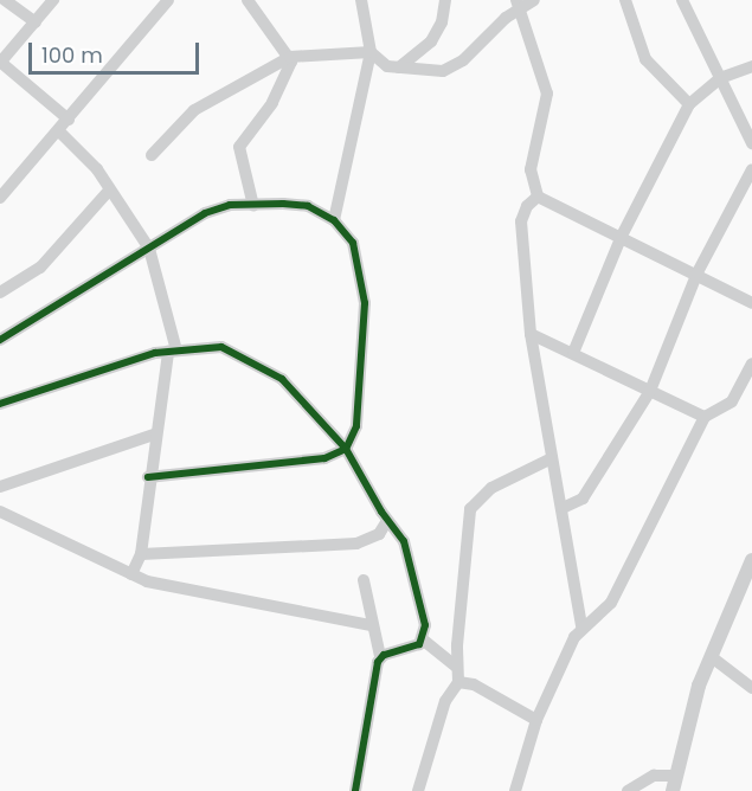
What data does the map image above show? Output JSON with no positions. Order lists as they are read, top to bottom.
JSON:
{
  "scale_bar": "100 m"
}
